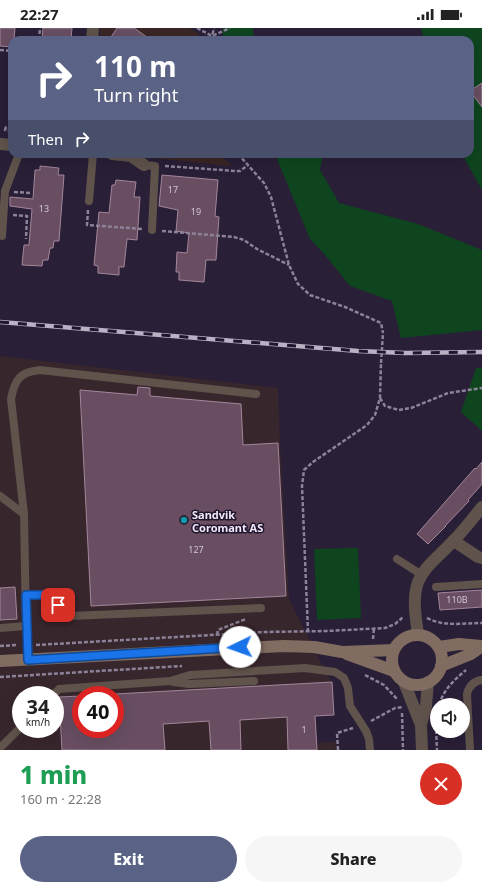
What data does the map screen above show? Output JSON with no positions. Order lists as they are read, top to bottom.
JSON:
{
  "places": ["Sandvik Coromant AS"],
  "house_numbers": [
    "17",
    "13",
    "19",
    "127",
    "110B",
    "1"
  ],
  "page": {
    "status": "22:27",
    "turn": ["110 m", "Turn right"],
    "then": "Then",
    "speed": "34 km/h",
    "limit": "40",
    "heading": ["1 min", "160 m · 22:28"],
    "buttons": ["Exit", "Share"]
  }
}
